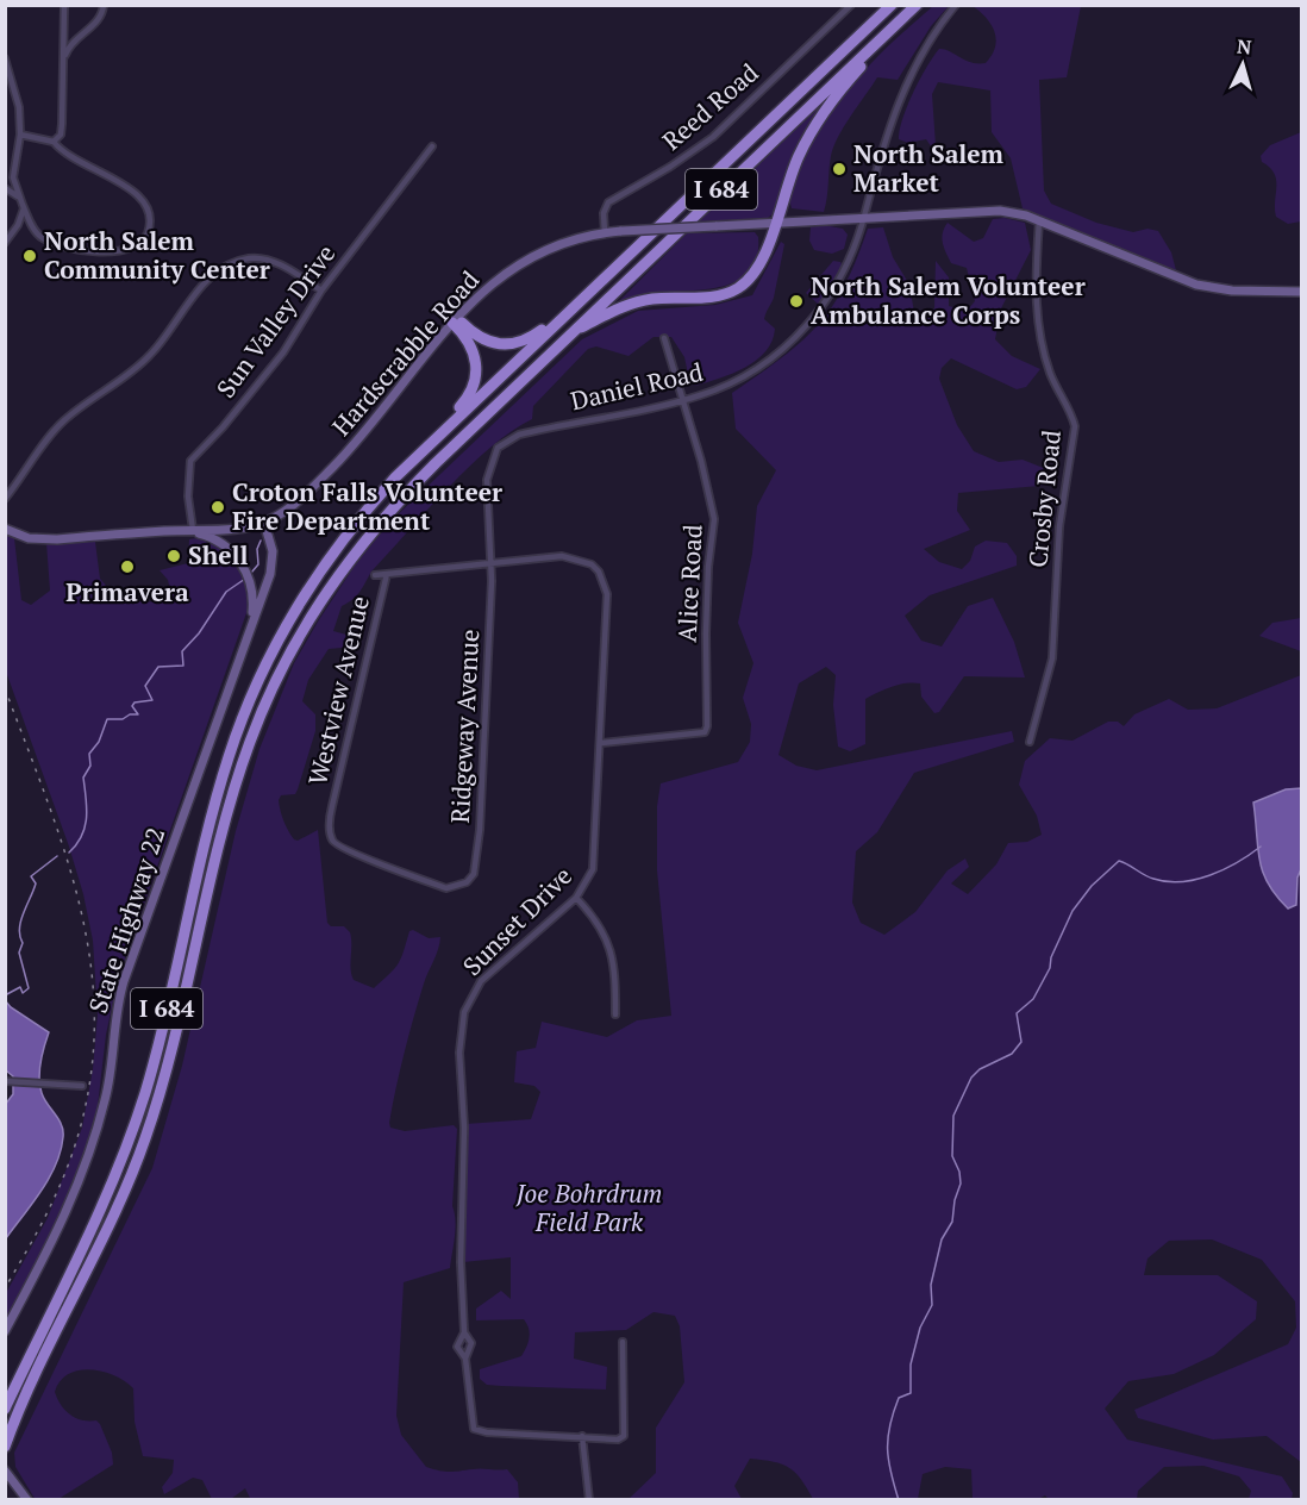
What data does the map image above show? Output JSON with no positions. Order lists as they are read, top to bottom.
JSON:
{
  "streets": {
    "highway": ["I 684"],
    "main road": ["Hardscrabble Road", "State Highway 22"],
    "street": [
      "Reed Road",
      "Sun Valley Drive",
      "Daniel Road",
      "Crosby Road",
      "Alice Road",
      "Westview Avenue",
      "Ridgeway Avenue",
      "Sunset Drive"
    ]
  },
  "crossings": [
    ["Reed Road", "Hardscrabble Road"],
    ["Hardscrabble Road", "Daniel Road"],
    ["Hardscrabble Road", "Crosby Road"],
    ["Daniel Road", "Alice Road"],
    ["Daniel Road", "Ridgeway Avenue"],
    ["Daniel Road", "Sunset Drive"],
    ["Alice Road", "Sunset Drive"],
    ["Westview Avenue", "Ridgeway Avenue"],
    ["Westview Avenue", "Sunset Drive"],
    ["Ridgeway Avenue", "Sunset Drive"]
  ],
  "parks": ["Joe Bohrdrum Field Park"],
  "places": [
    "North Salem Market",
    "North Salem Community Center",
    "North Salem Volunteer Ambulance Corps",
    "Croton Falls Volunteer Fire Department",
    "Shell",
    "Primavera"
  ],
  "north": "top"
}
